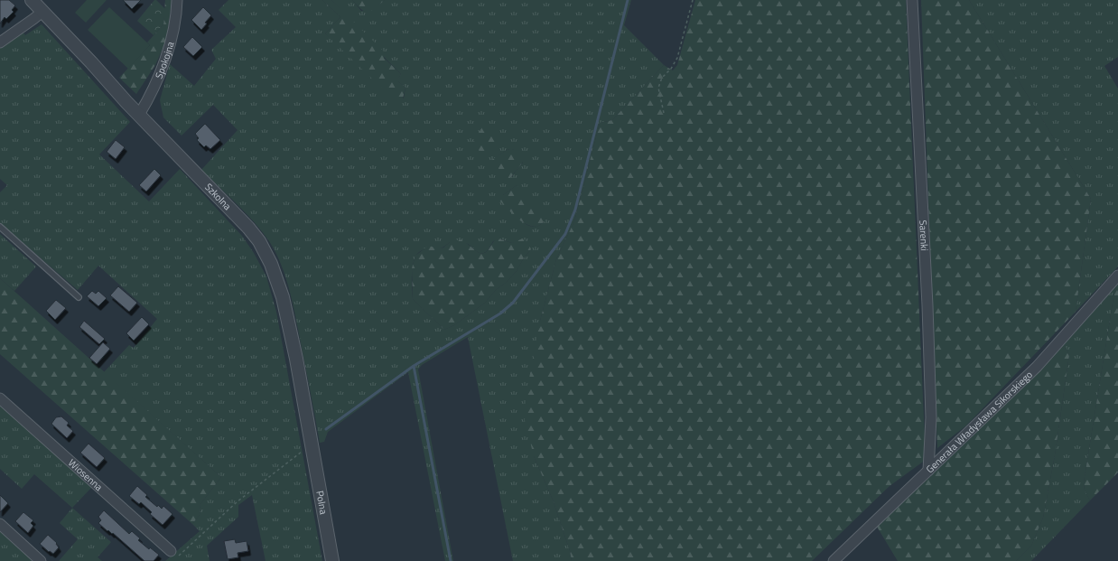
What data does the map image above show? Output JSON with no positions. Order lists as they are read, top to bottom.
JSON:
{
  "streets": {
    "street": [
      "Spokojna",
      "Szkolna",
      "Sarenki",
      "Generała Władysława Sikorskiego",
      "Wiosenna",
      "Polna"
    ]
  },
  "crossings": [
    ["Spokojna", "Szkolna"],
    ["Szkolna", "Polna"],
    ["Sarenki", "Generała Władysława Sikorskiego"]
  ]
}
